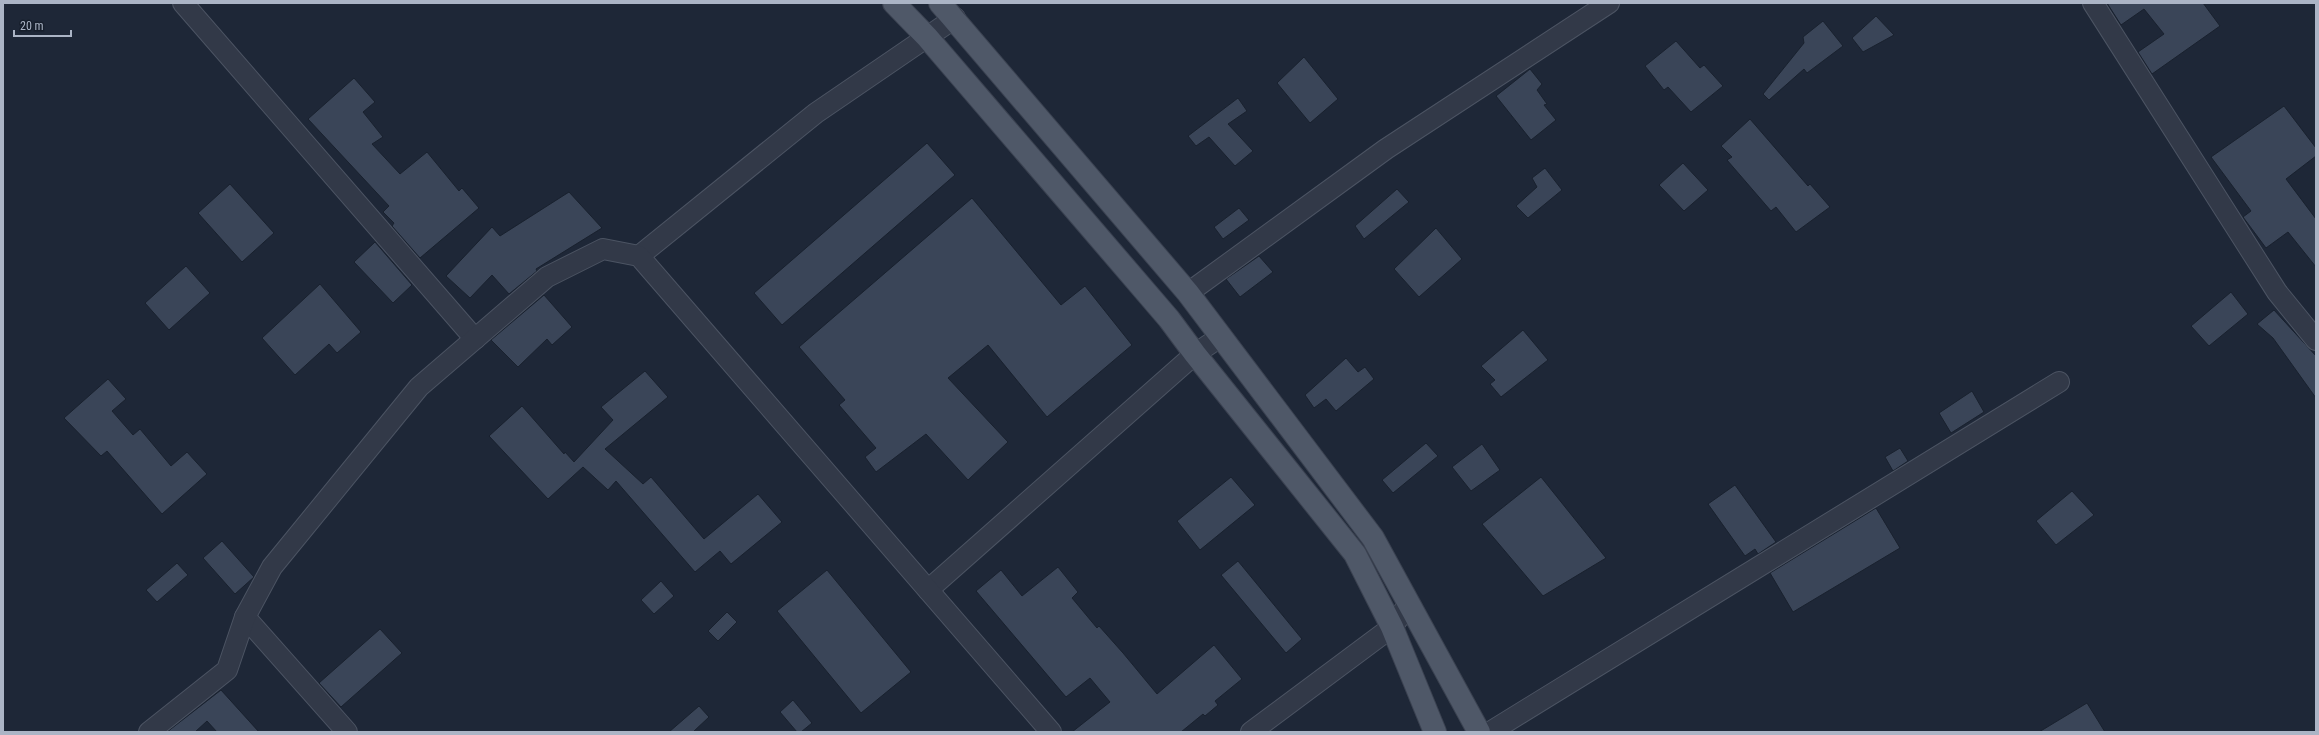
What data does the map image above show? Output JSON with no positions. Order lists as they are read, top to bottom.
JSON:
{
  "scale_bar": "20 m"
}
